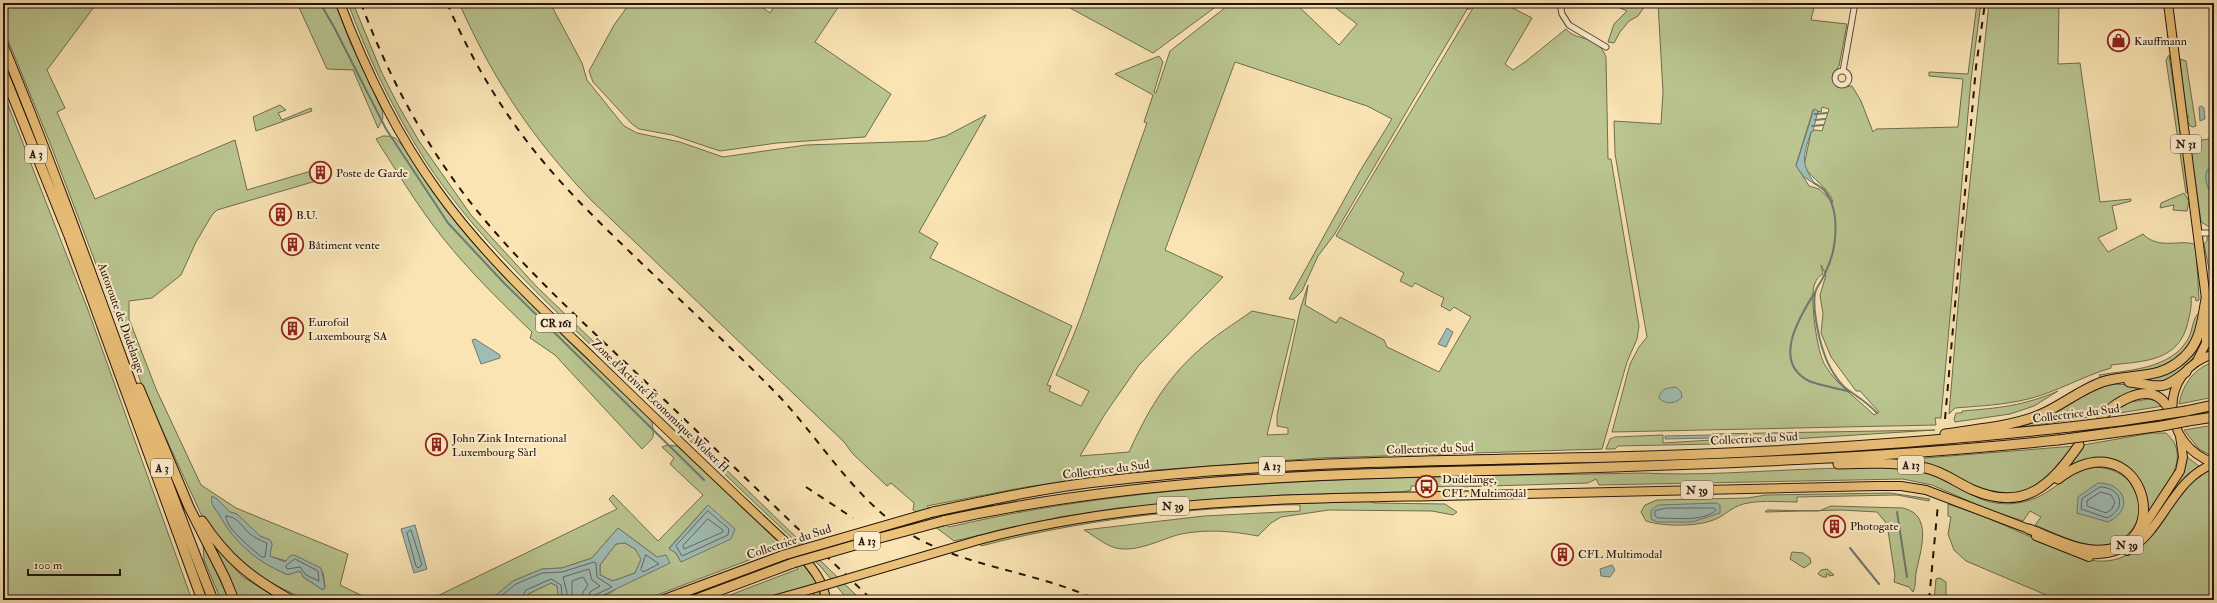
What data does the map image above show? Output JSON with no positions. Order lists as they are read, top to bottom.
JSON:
{
  "streets": {
    "highway": [
      "A 3",
      "Autoroute de Dudelange",
      "Collectrice du Sud",
      "A 13"
    ],
    "main road": [
      "N 31",
      "CR 161",
      "Zone d'Activité Économique Wolser H",
      "N 39"
    ]
  },
  "crossings": [
    ["N 31", "A 13"],
    ["N 31", "N 39"],
    ["A 3", "Autoroute de Dudelange"],
    ["Collectrice du Sud", "A 13"],
    ["A 13", "N 39"]
  ],
  "places": {
    "shop": ["Kauffmann"],
    "building": [
      "Poste de Garde",
      "B.U.",
      "Bâtiment vente",
      "Eurofoil Luxembourg SA",
      "John Zink International Luxembourg Sàrl",
      "Photogate",
      "CFL Multimodal"
    ],
    "bus stop": ["Dudelange, CFL Multimodal"]
  },
  "scale_bar": "100 m"
}
